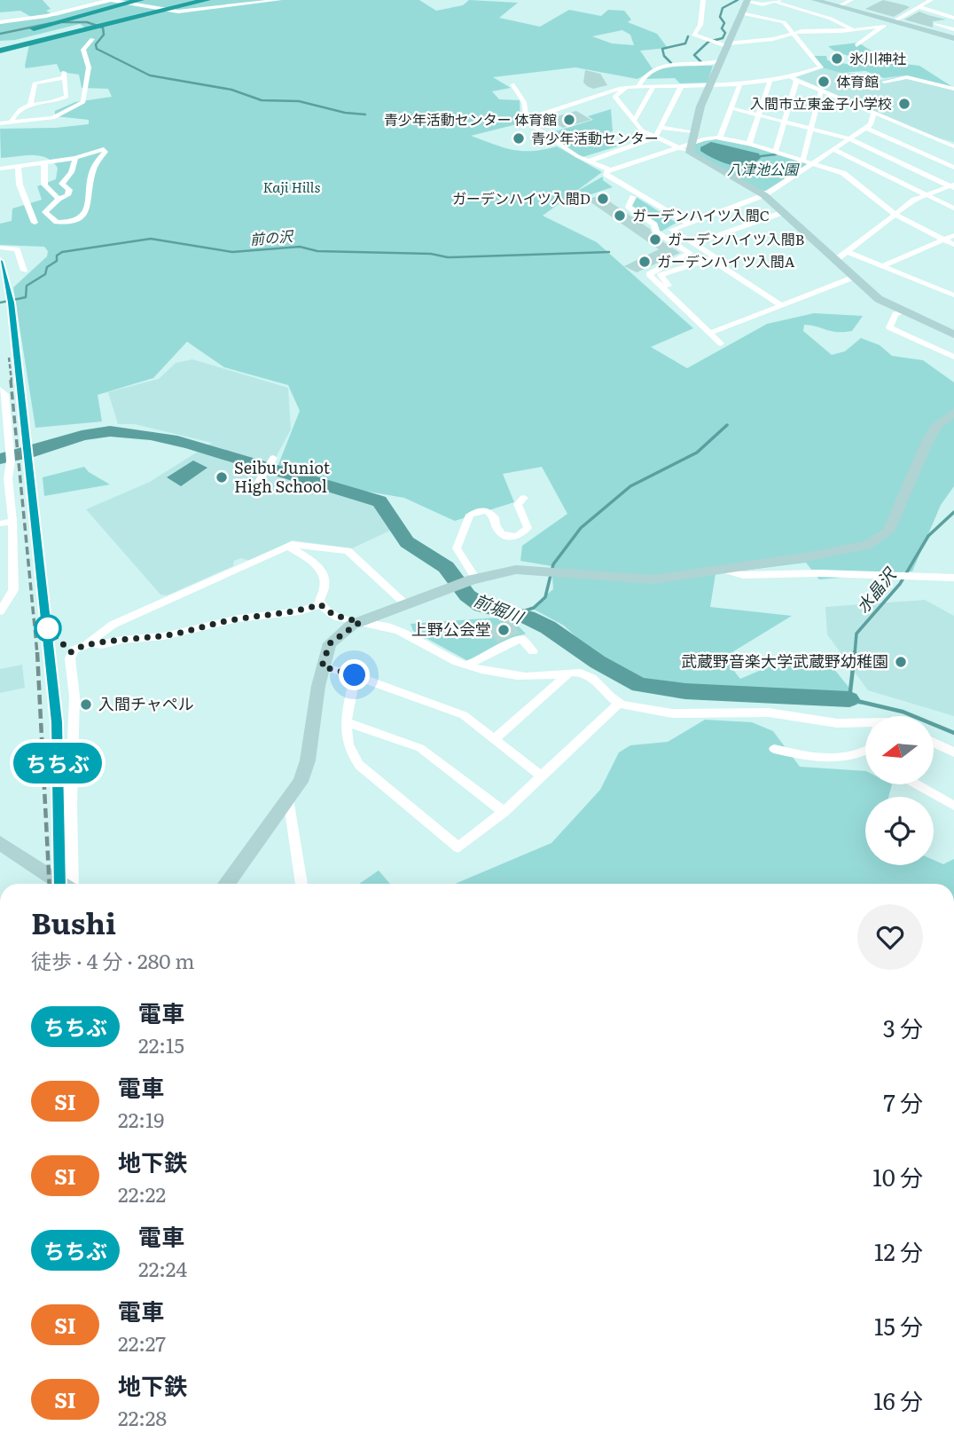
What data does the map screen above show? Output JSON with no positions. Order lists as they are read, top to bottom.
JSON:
{
  "water": ["前の沢", "水晶沢", "前堀川"],
  "parks": ["八津池公園", "Kaji Hills"],
  "places": [
    "氷川神社",
    "体育館",
    "入間市立東金子小学校",
    "青少年活動センター 体育館",
    "青少年活動センター",
    "ガーデンハイツ入間D",
    "ガーデンハイツ入間C",
    "ガーデンハイツ入間B",
    "ガーデンハイツ入間A",
    "Seibu Juniot High School",
    "上野公会堂",
    "武蔵野音楽大学武蔵野幼稚園",
    "入間チャペル"
  ],
  "north": "left",
  "page": {
    "on_map": "ちちぶ",
    "heading": ["Bushi", "徒歩 · 4 分 · 280 m"],
    "list": [
      {
        "mark": "ちちぶ",
        "name": "電車",
        "note": "22:15",
        "value": "3 分"
      },
      {
        "mark": "SI",
        "name": "電車",
        "note": "22:19",
        "value": "7 分"
      },
      {
        "mark": "SI",
        "name": "地下鉄",
        "note": "22:22",
        "value": "10 分"
      },
      {
        "mark": "ちちぶ",
        "name": "電車",
        "note": "22:24",
        "value": "12 分"
      },
      {
        "mark": "SI",
        "name": "電車",
        "note": "22:27",
        "value": "15 分"
      },
      {
        "mark": "SI",
        "name": "地下鉄",
        "note": "22:28",
        "value": "16 分"
      }
    ]
  }
}
